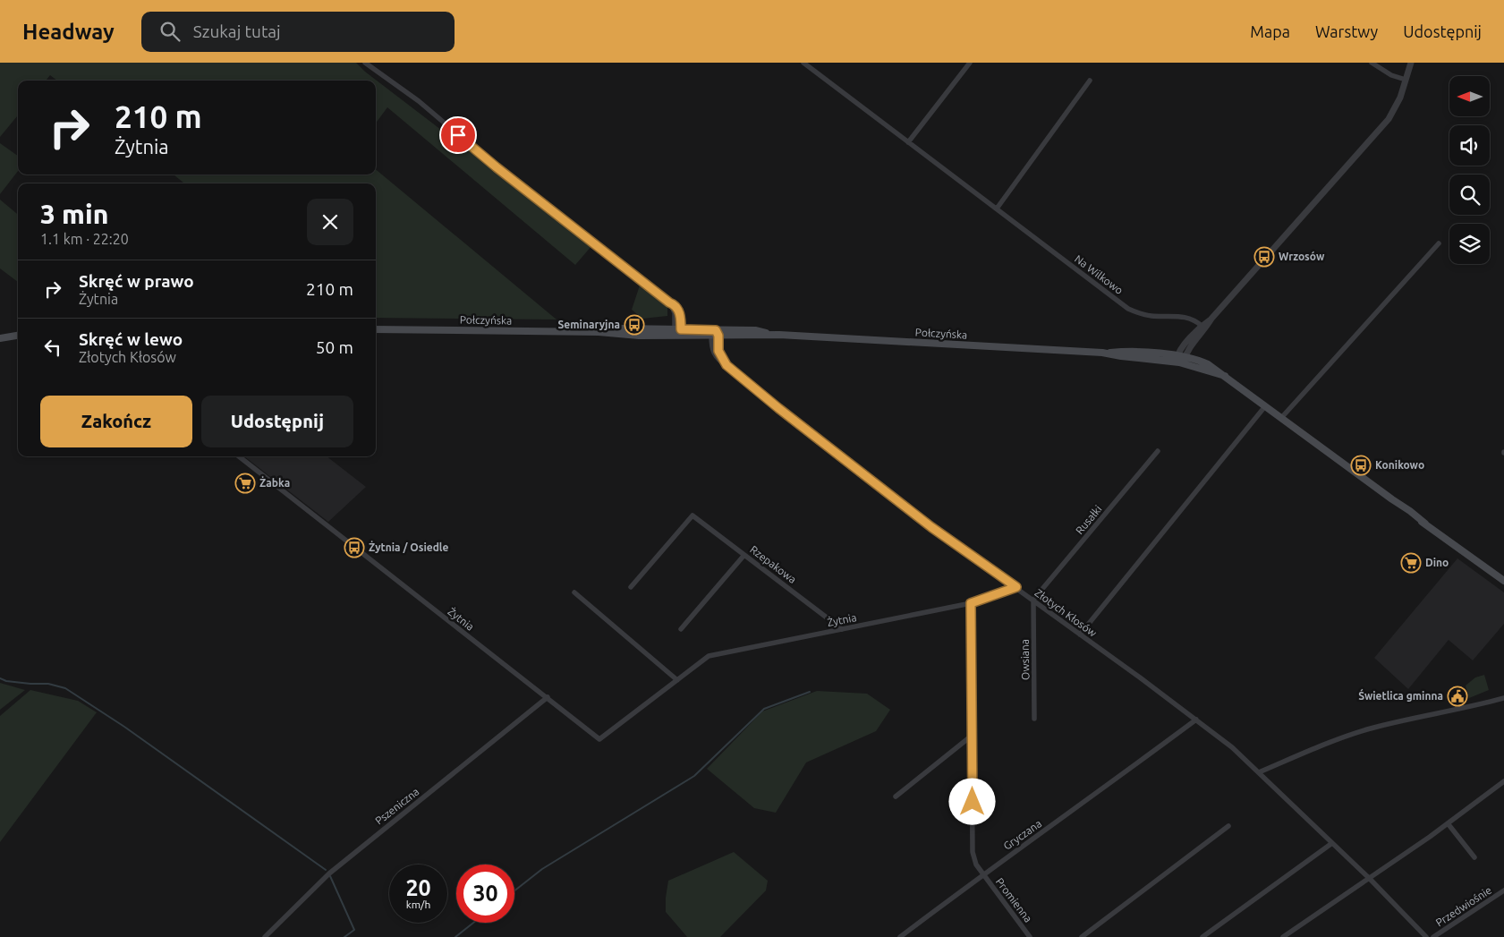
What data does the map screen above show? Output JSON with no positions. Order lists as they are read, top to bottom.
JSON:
{
  "streets": {
    "main road": ["Połczyńska"],
    "street": [
      "Na Wilkowo",
      "Rusałki",
      "Rzepakowa",
      "Złotych Kłosów",
      "Żytnia",
      "Owsiana",
      "Pszeniczna",
      "Gryczana",
      "Promienna",
      "Przedwiośnie"
    ]
  },
  "crossings": [
    ["Połczyńska", "Złotych Kłosów"],
    ["Rusałki", "Złotych Kłosów"],
    ["Rusałki", "Owsiana"],
    ["Rzepakowa", "Żytnia"],
    ["Złotych Kłosów", "Żytnia"],
    ["Złotych Kłosów", "Owsiana"],
    ["Złotych Kłosów", "Gryczana"],
    ["Żytnia", "Pszeniczna"],
    ["Gryczana", "Promienna"]
  ],
  "places": {
    "bus stop": [
      "Wrzosów",
      "Seminaryjna",
      "Konikowo",
      "Żytnia / Osiedle"
    ],
    "supermarket": ["Żabka", "Dino"],
    "public building": ["Świetlica gminna"]
  },
  "north": "left",
  "page": {
    "header": "Headway",
    "search": "Szukaj tutaj",
    "nav": ["Mapa", "Warstwy", "Udostępnij"],
    "turn": ["210 m", "Żytnia"],
    "heading": ["3 min", "1.1 km · 22:20"],
    "list": [
      {
        "name": "Skręć w prawo",
        "note": "Żytnia",
        "value": "210 m"
      },
      {
        "name": "Skręć w lewo",
        "note": "Złotych Kłosów",
        "value": "50 m"
      }
    ],
    "buttons": ["Zakończ", "Udostępnij"],
    "speed": "20 km/h",
    "limit": "30"
  }
}
